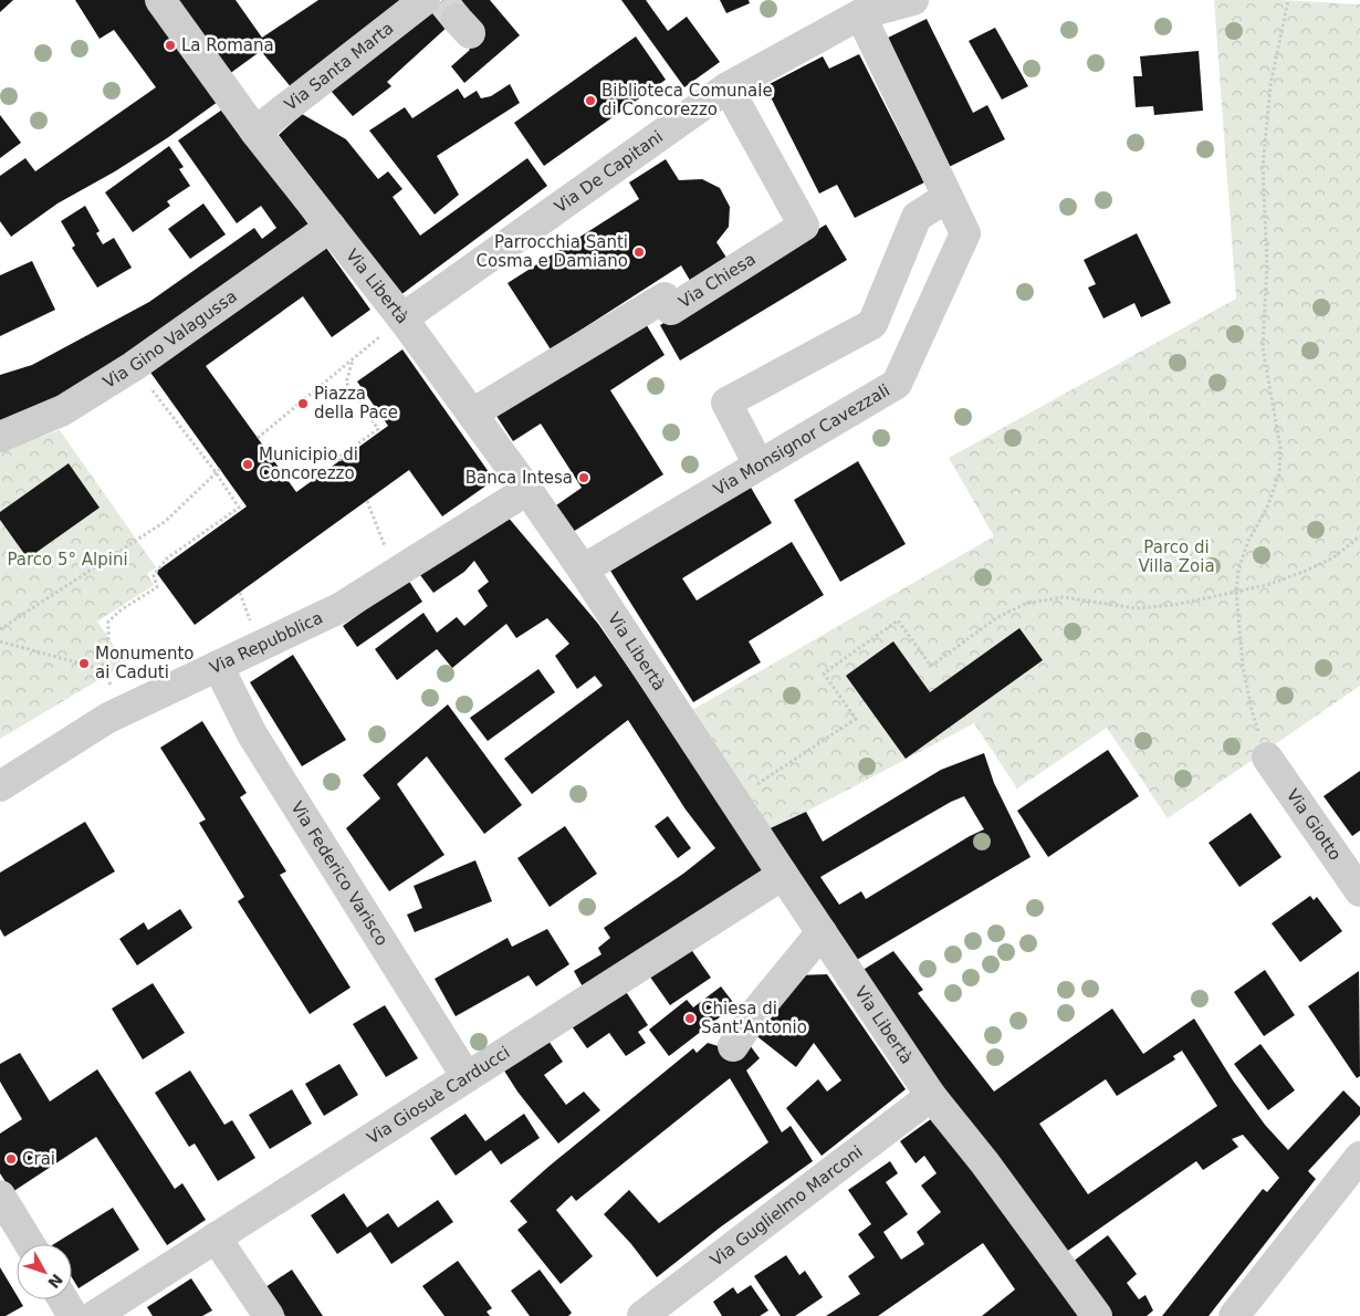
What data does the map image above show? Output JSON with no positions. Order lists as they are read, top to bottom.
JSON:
{
  "streets": {
    "street": [
      "Via Santa Marta",
      "Via De Capitani",
      "Via Chiesa",
      "Via Libertà",
      "Via Gino Valagussa",
      "Via Monsignor Cavezzali",
      "Via Repubblica",
      "Via Giotto",
      "Via Federico Varisco",
      "Via Giosuè Carducci",
      "Via Guglielmo Marconi"
    ]
  },
  "crossings": [
    ["Via Santa Marta", "Via Libertà"],
    ["Via De Capitani", "Via Chiesa"],
    ["Via De Capitani", "Via Libertà"],
    ["Via De Capitani", "Via Monsignor Cavezzali"],
    ["Via Chiesa", "Via Libertà"],
    ["Via Libertà", "Via Gino Valagussa"],
    ["Via Libertà", "Via Monsignor Cavezzali"],
    ["Via Libertà", "Via Repubblica"],
    ["Via Libertà", "Via Giosuè Carducci"],
    ["Via Libertà", "Via Guglielmo Marconi"],
    ["Via Repubblica", "Via Federico Varisco"],
    ["Via Federico Varisco", "Via Giosuè Carducci"]
  ],
  "parks": ["Parco di Villa Zoia", "Parco 5° Alpini"],
  "places": [
    "La Romana",
    "Biblioteca Comunale di Concorezzo",
    "Parrocchia Santi Cosma e Damiano",
    "Piazza della Pace",
    "Municipio di Concorezzo",
    "Banca Intesa",
    "Monumento ai Caduti",
    "Chiesa di Sant'Antonio",
    "Crai"
  ],
  "north": "bottom right"
}
